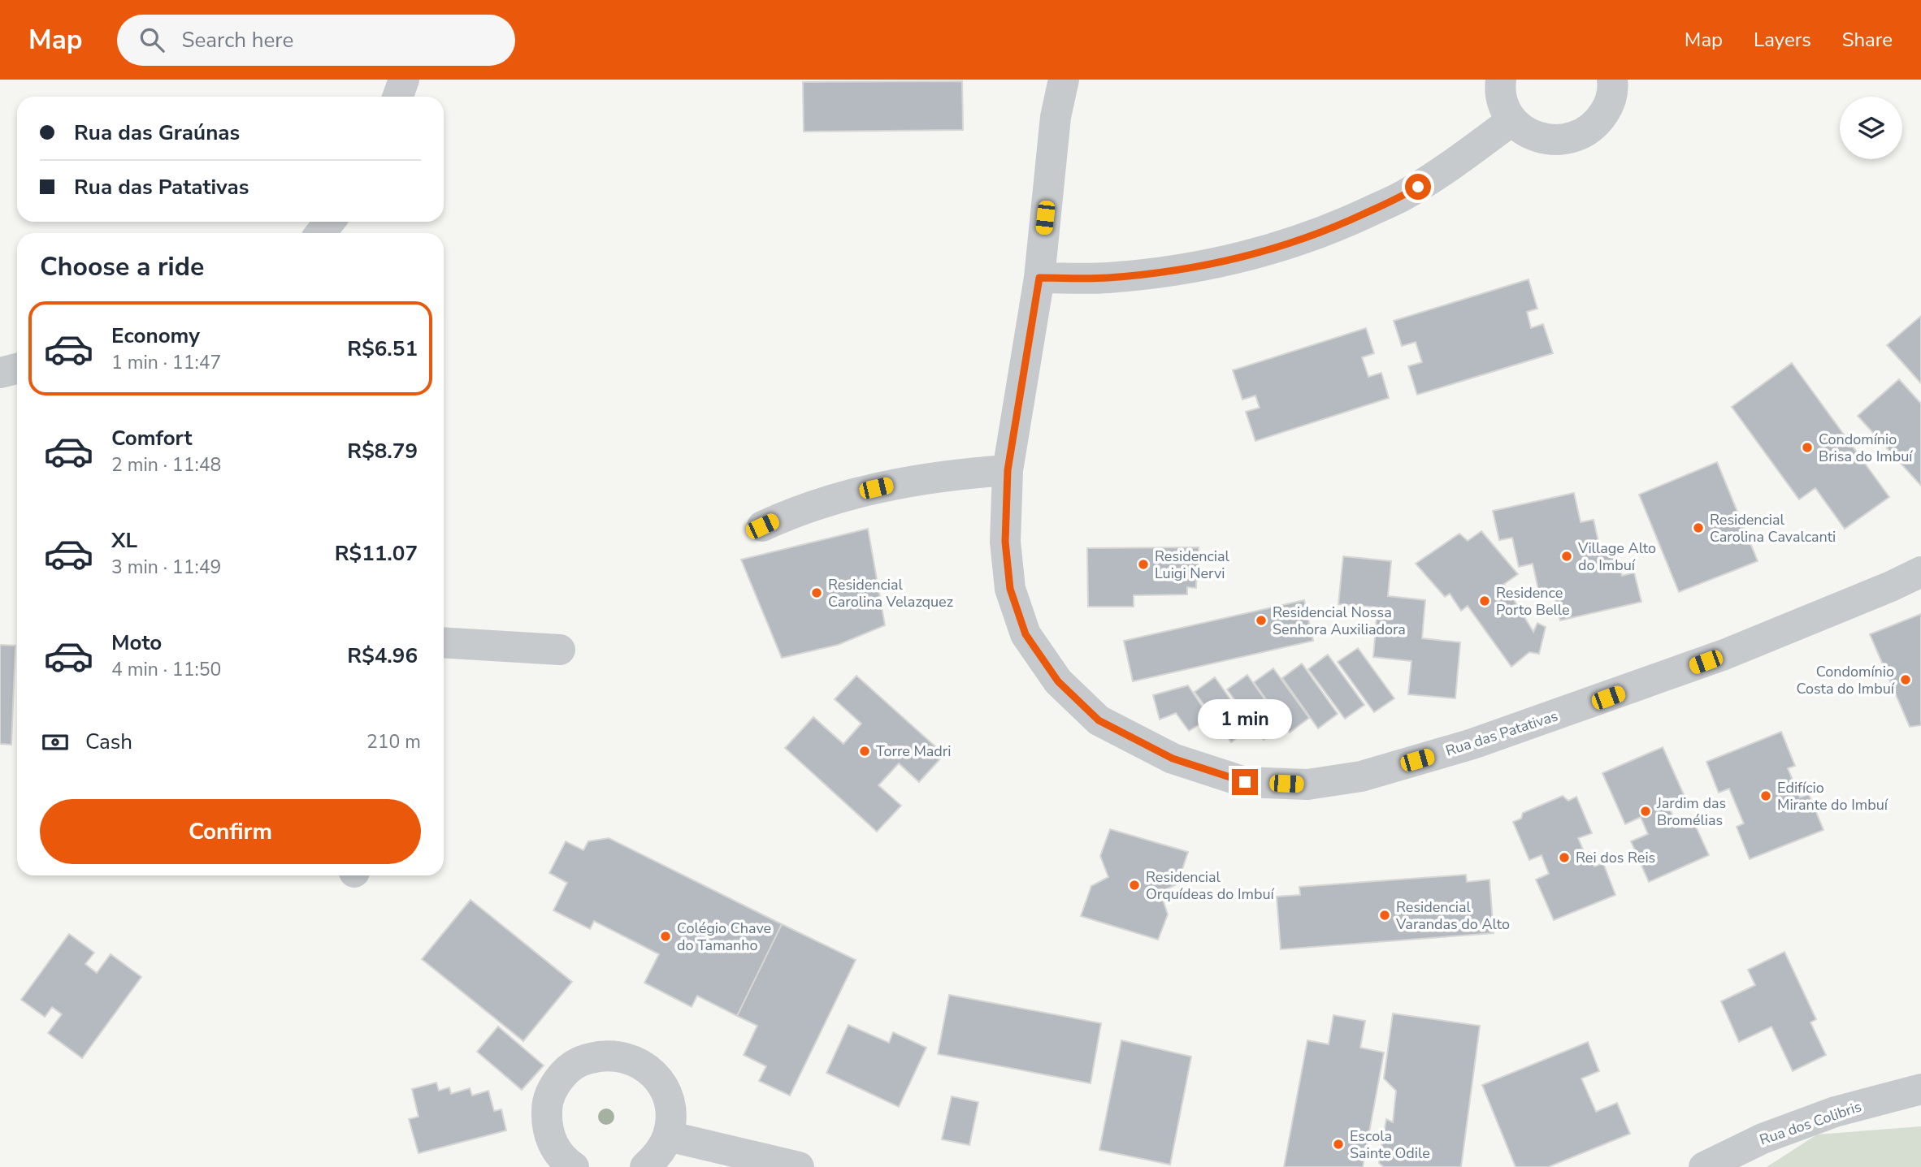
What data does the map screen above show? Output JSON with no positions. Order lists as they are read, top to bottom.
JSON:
{
  "streets": {
    "street": ["Rua das Patativas", "Rua dos Colibris"]
  },
  "places": [
    "Condomínio Brisa do Imbuí",
    "Residencial Carolina Cavalcanti",
    "Village Alto do Imbuí",
    "Residencial Luigi Nervi",
    "Residencial Carolina Velazquez",
    "Residence Porto Belle",
    "Residencial Nossa Senhora Auxiliadora",
    "Condomínio Costa do Imbuí",
    "Torre Madri",
    "Edifício Mirante do Imbuí",
    "Jardim das Bromélias",
    "Rei dos Reis",
    "Residencial Orquídeas do Imbuí",
    "Residencial Varandas do Alto",
    "Colégio Chave do Tamanho",
    "Escola Sainte Odile"
  ],
  "page": {
    "header": "Map",
    "search": "Search here",
    "nav": ["Map", "Layers", "Share"],
    "banner": ["Rua das Graúnas", "Rua das Patativas"],
    "heading": "Choose a ride",
    "list": [
      {
        "name": "Economy",
        "note": "1 min · 11:47",
        "value": "R$6.51"
      },
      {
        "name": "Comfort",
        "note": "2 min · 11:48",
        "value": "R$8.79"
      },
      {
        "name": "XL",
        "note": "3 min · 11:49",
        "value": "R$11.07"
      },
      {
        "name": "Moto",
        "note": "4 min · 11:50",
        "value": "R$4.96"
      }
    ],
    "bubble": "1 min",
    "pay": ["Cash", "210 m"],
    "buttons": "Confirm"
  }
}
